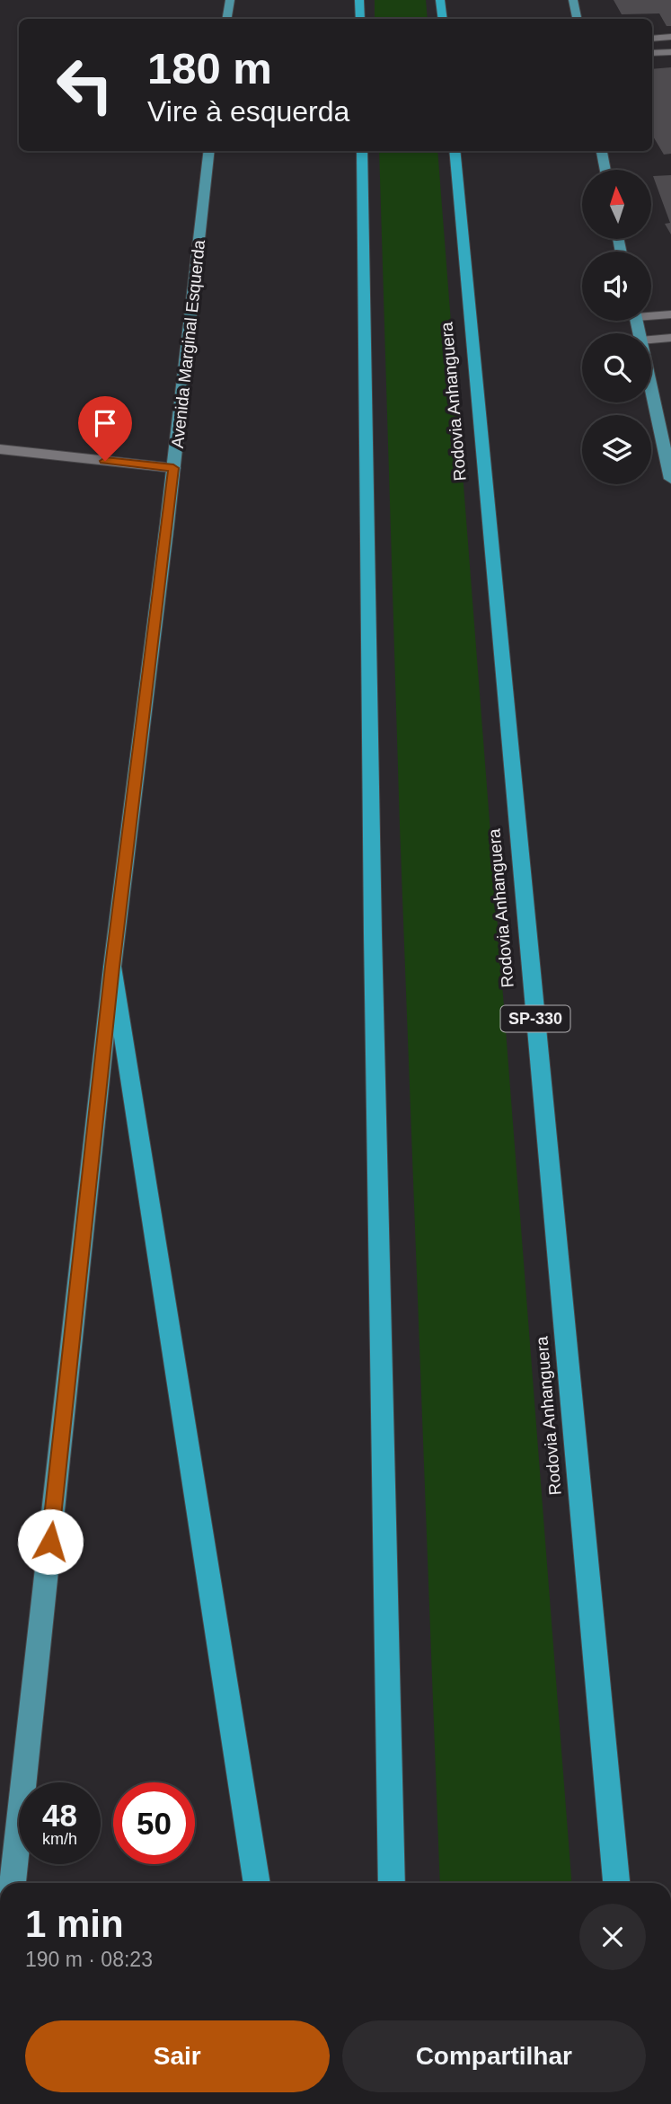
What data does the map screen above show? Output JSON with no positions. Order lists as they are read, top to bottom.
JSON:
{
  "streets": {
    "highway": ["Rodovia Anhanguera", "SP-330"],
    "main road": ["Avenida Marginal Esquerda"]
  },
  "north": "top",
  "page": {
    "turn": ["180 m", "Vire à esquerda"],
    "speed": "48 km/h",
    "limit": "50",
    "heading": ["1 min", "190 m · 08:23"],
    "buttons": ["Sair", "Compartilhar"]
  }
}
